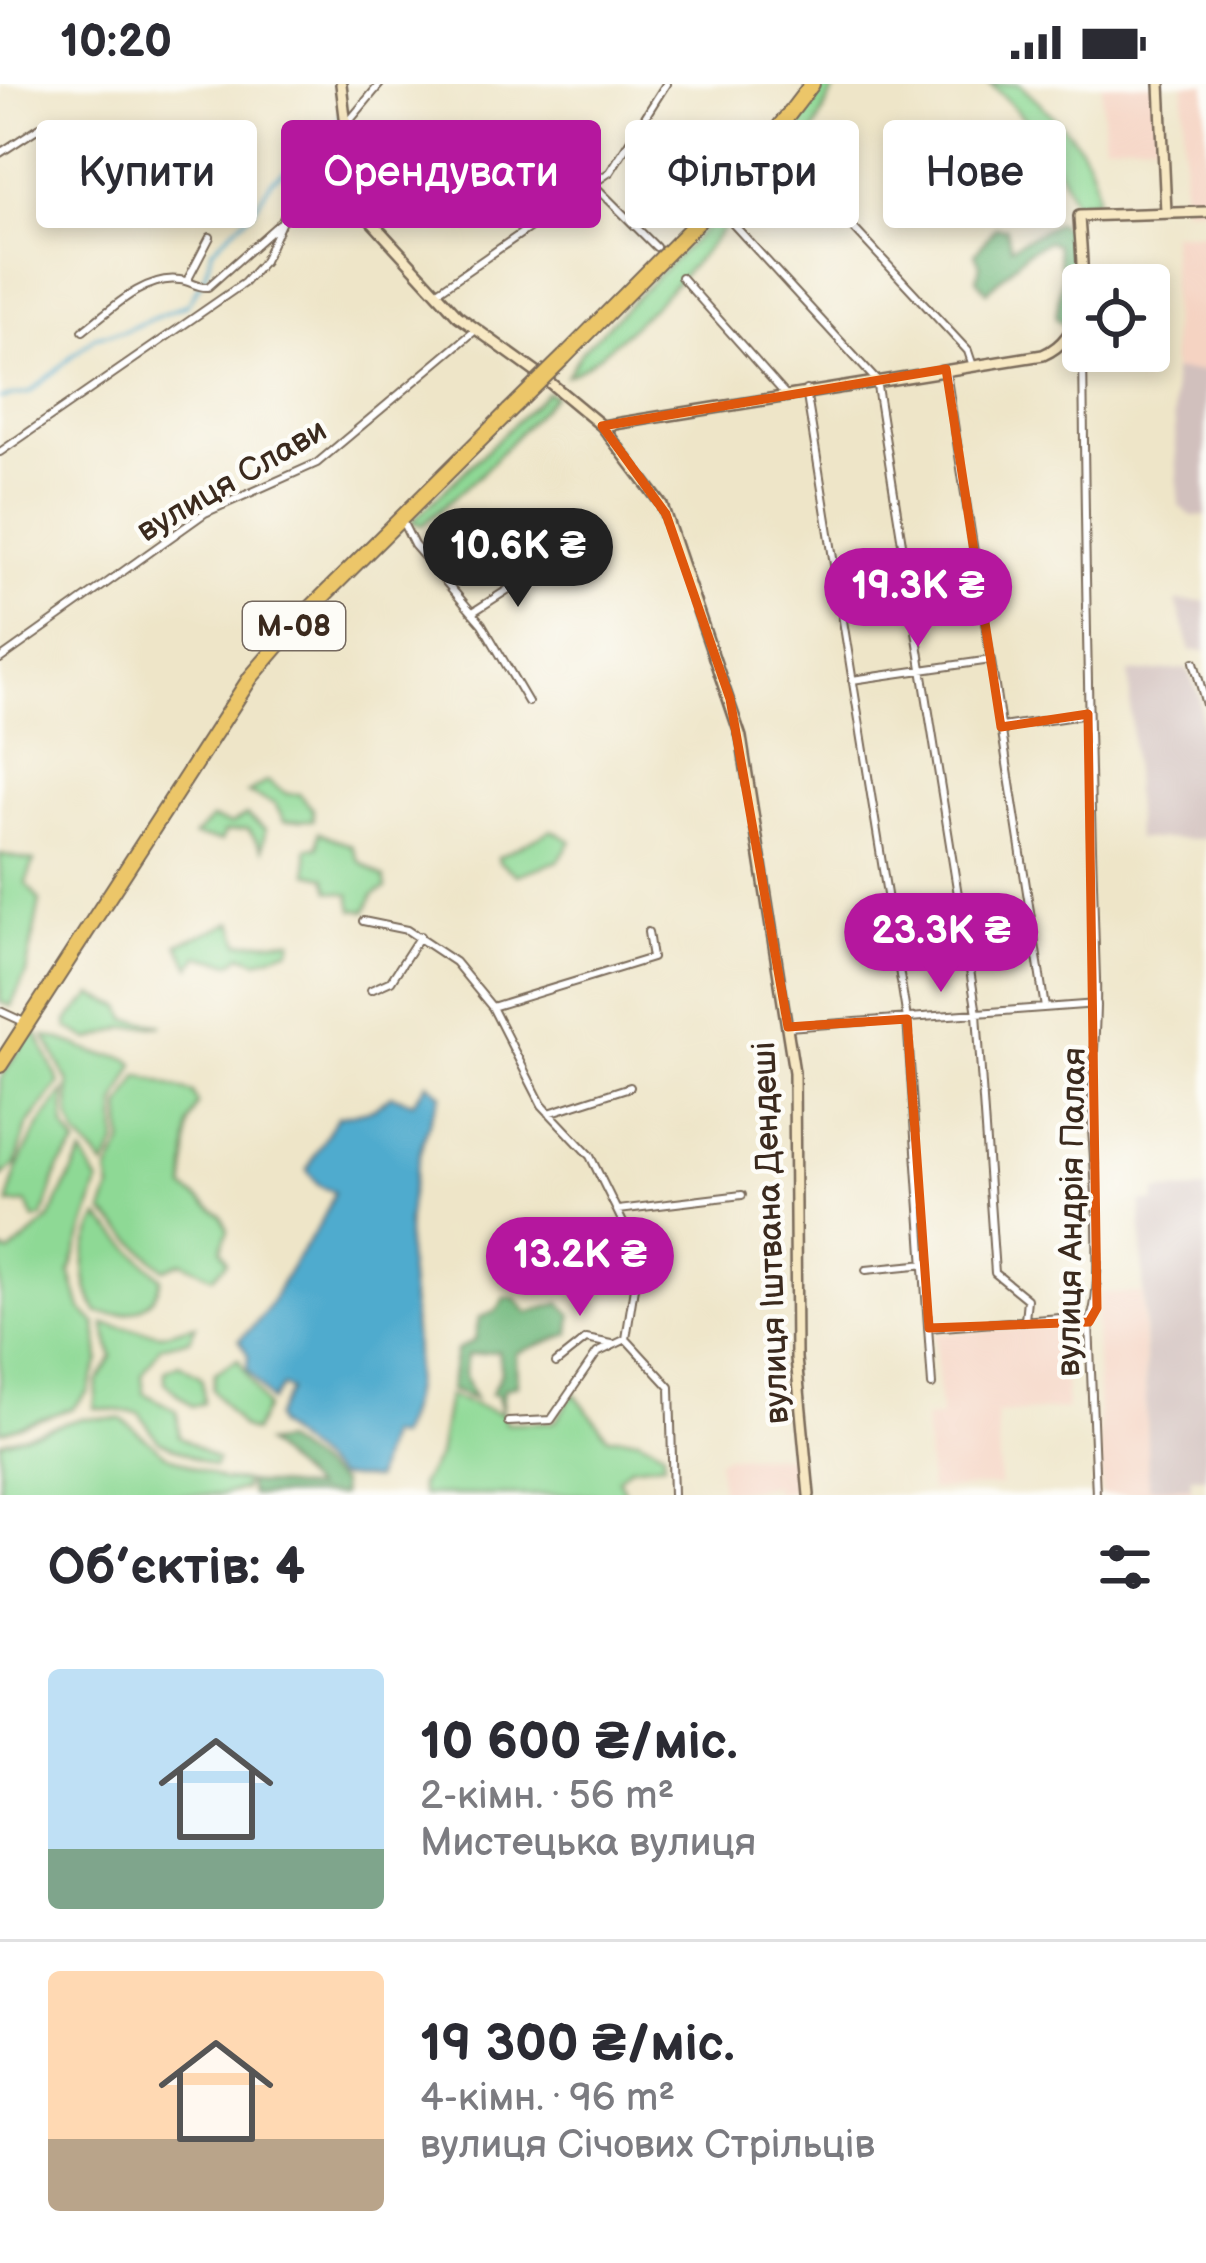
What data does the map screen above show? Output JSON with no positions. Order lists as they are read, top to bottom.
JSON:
{
  "streets": {
    "highway": ["М-08"],
    "street": ["вулиця Слави", "вулиця Андрія Палая", "вулиця Іштвана Дендеші"]
  },
  "page": {
    "status": "10:20",
    "chip": [
      "Купити",
      "Орендувати",
      "Фільтри",
      "Нове"
    ],
    "price": [
      "10.6K ₴",
      "19.3K ₴",
      "23.3K ₴",
      "13.2K ₴"
    ],
    "heading": "Об’єктів: 4",
    "list": [
      {
        "name": "10 600 ₴/міс.",
        "note": "2-кімн. · 56 m² · Мистецька вулиця"
      },
      {
        "name": "19 300 ₴/міс.",
        "note": "4-кімн. · 96 m² · вулиця Січових Стрільців"
      }
    ]
  }
}
